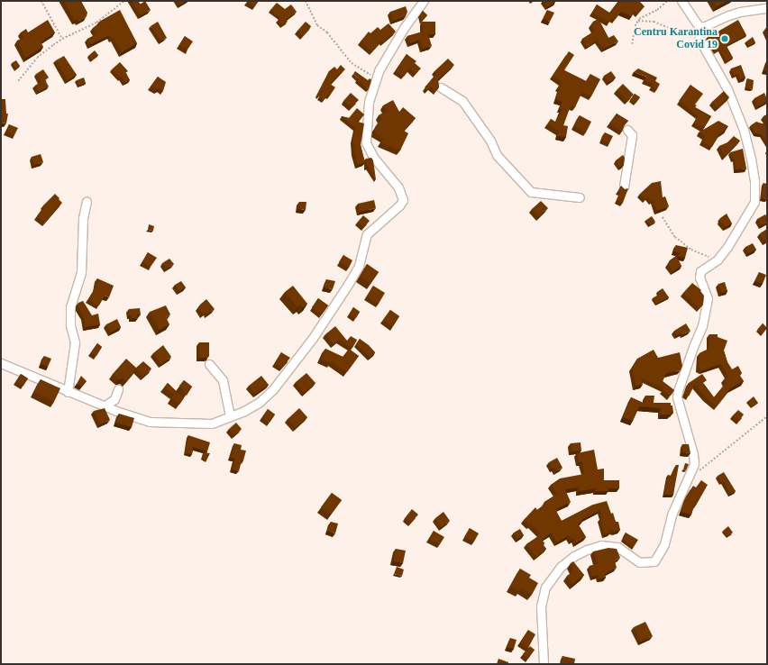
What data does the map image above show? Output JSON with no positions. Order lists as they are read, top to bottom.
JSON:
{
  "places": ["Centru Karantina Covid 19"]
}
